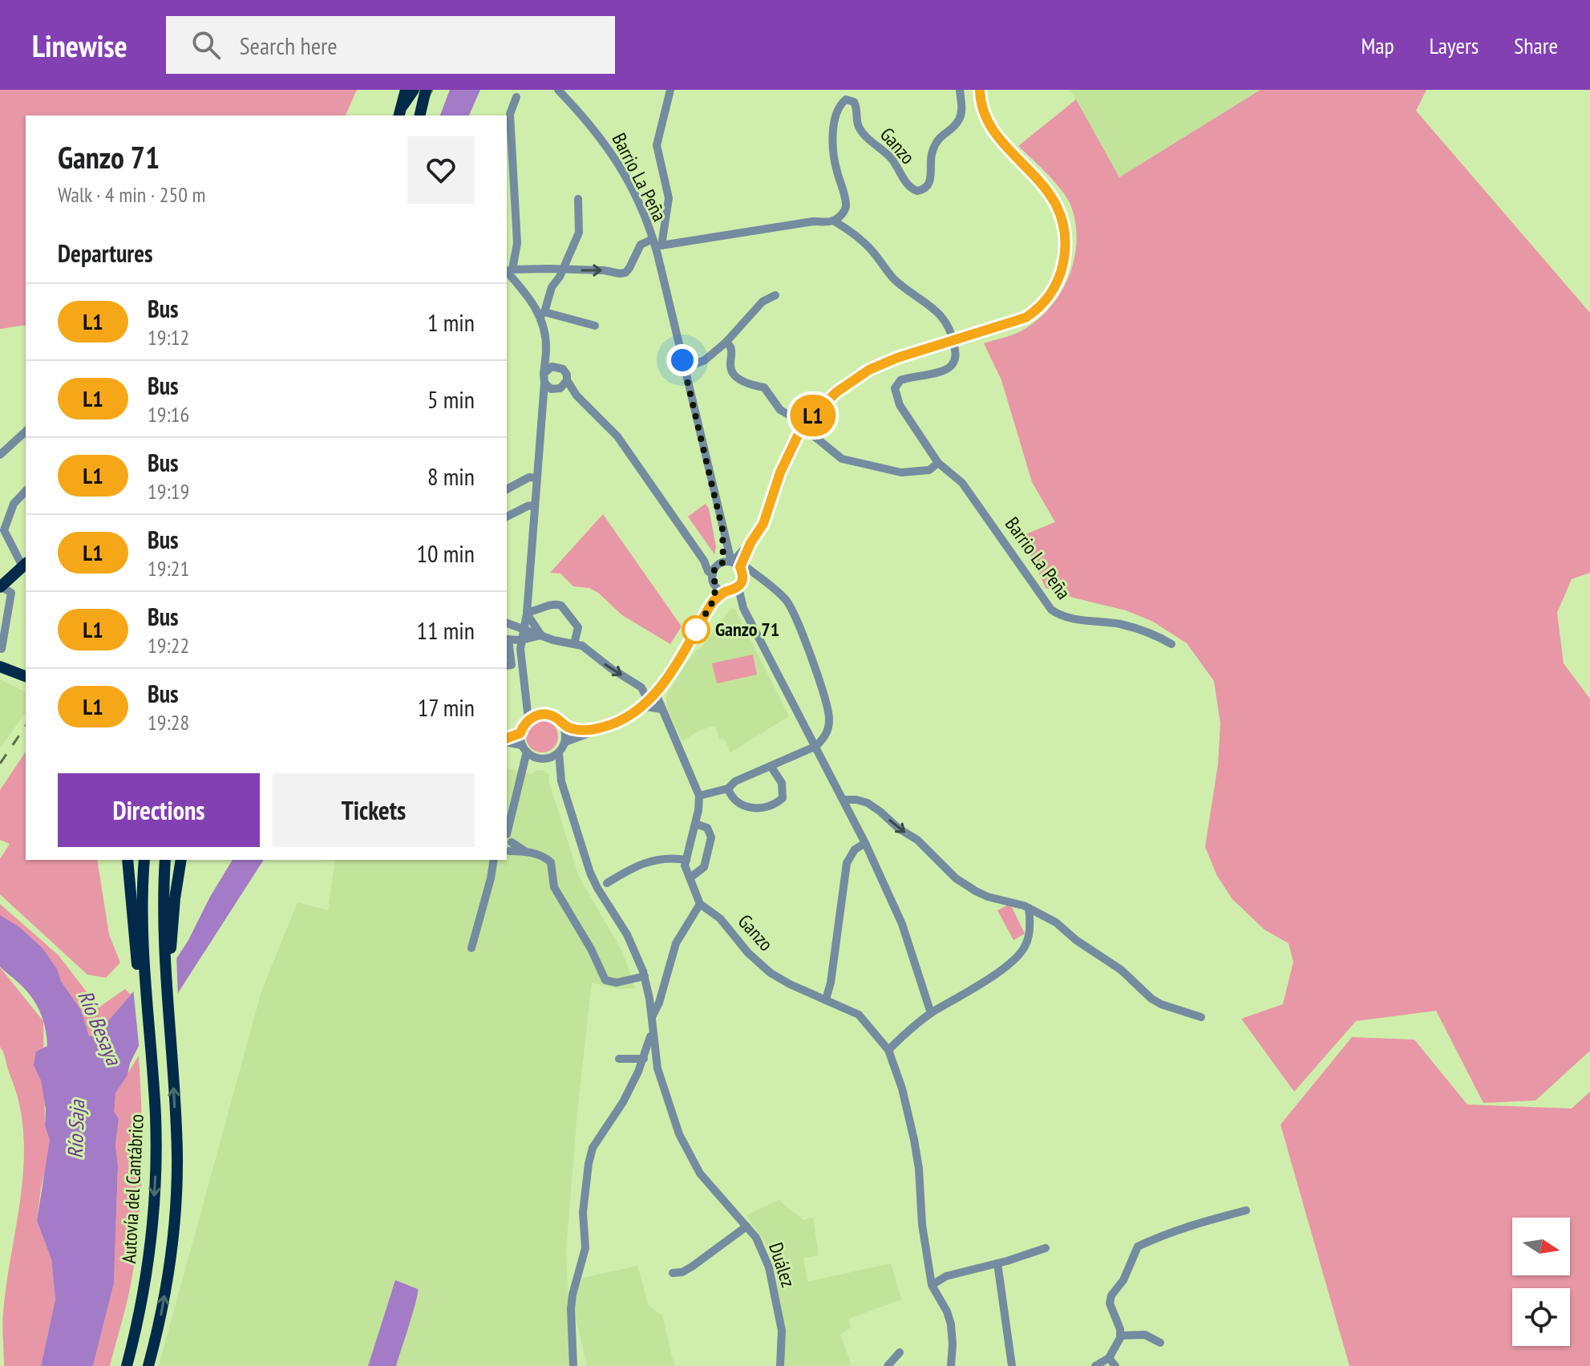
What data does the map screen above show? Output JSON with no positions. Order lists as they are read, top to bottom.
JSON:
{
  "streets": {
    "highway": ["Autovía del Cantábrico"],
    "street": ["Ganzo", "Barrio La Peña", "Duález"]
  },
  "water": ["Río Besaya", "Río Saja"],
  "places": ["Ganzo 71"],
  "lines": ["bus line L1"],
  "north": "right",
  "page": {
    "header": "Linewise",
    "search": "Search here",
    "nav": ["Map", "Layers", "Share"],
    "on_map": "L1",
    "heading": [
      ["Ganzo 71", "Walk · 4 min · 250 m"],
      "Departures"
    ],
    "list": [
      {
        "mark": "L1",
        "name": "Bus",
        "note": "19:12",
        "value": "1 min"
      },
      {
        "mark": "L1",
        "name": "Bus",
        "note": "19:16",
        "value": "5 min"
      },
      {
        "mark": "L1",
        "name": "Bus",
        "note": "19:19",
        "value": "8 min"
      },
      {
        "mark": "L1",
        "name": "Bus",
        "note": "19:21",
        "value": "10 min"
      },
      {
        "mark": "L1",
        "name": "Bus",
        "note": "19:22",
        "value": "11 min"
      },
      {
        "mark": "L1",
        "name": "Bus",
        "note": "19:28",
        "value": "17 min"
      }
    ],
    "buttons": ["Directions", "Tickets"]
  }
}
